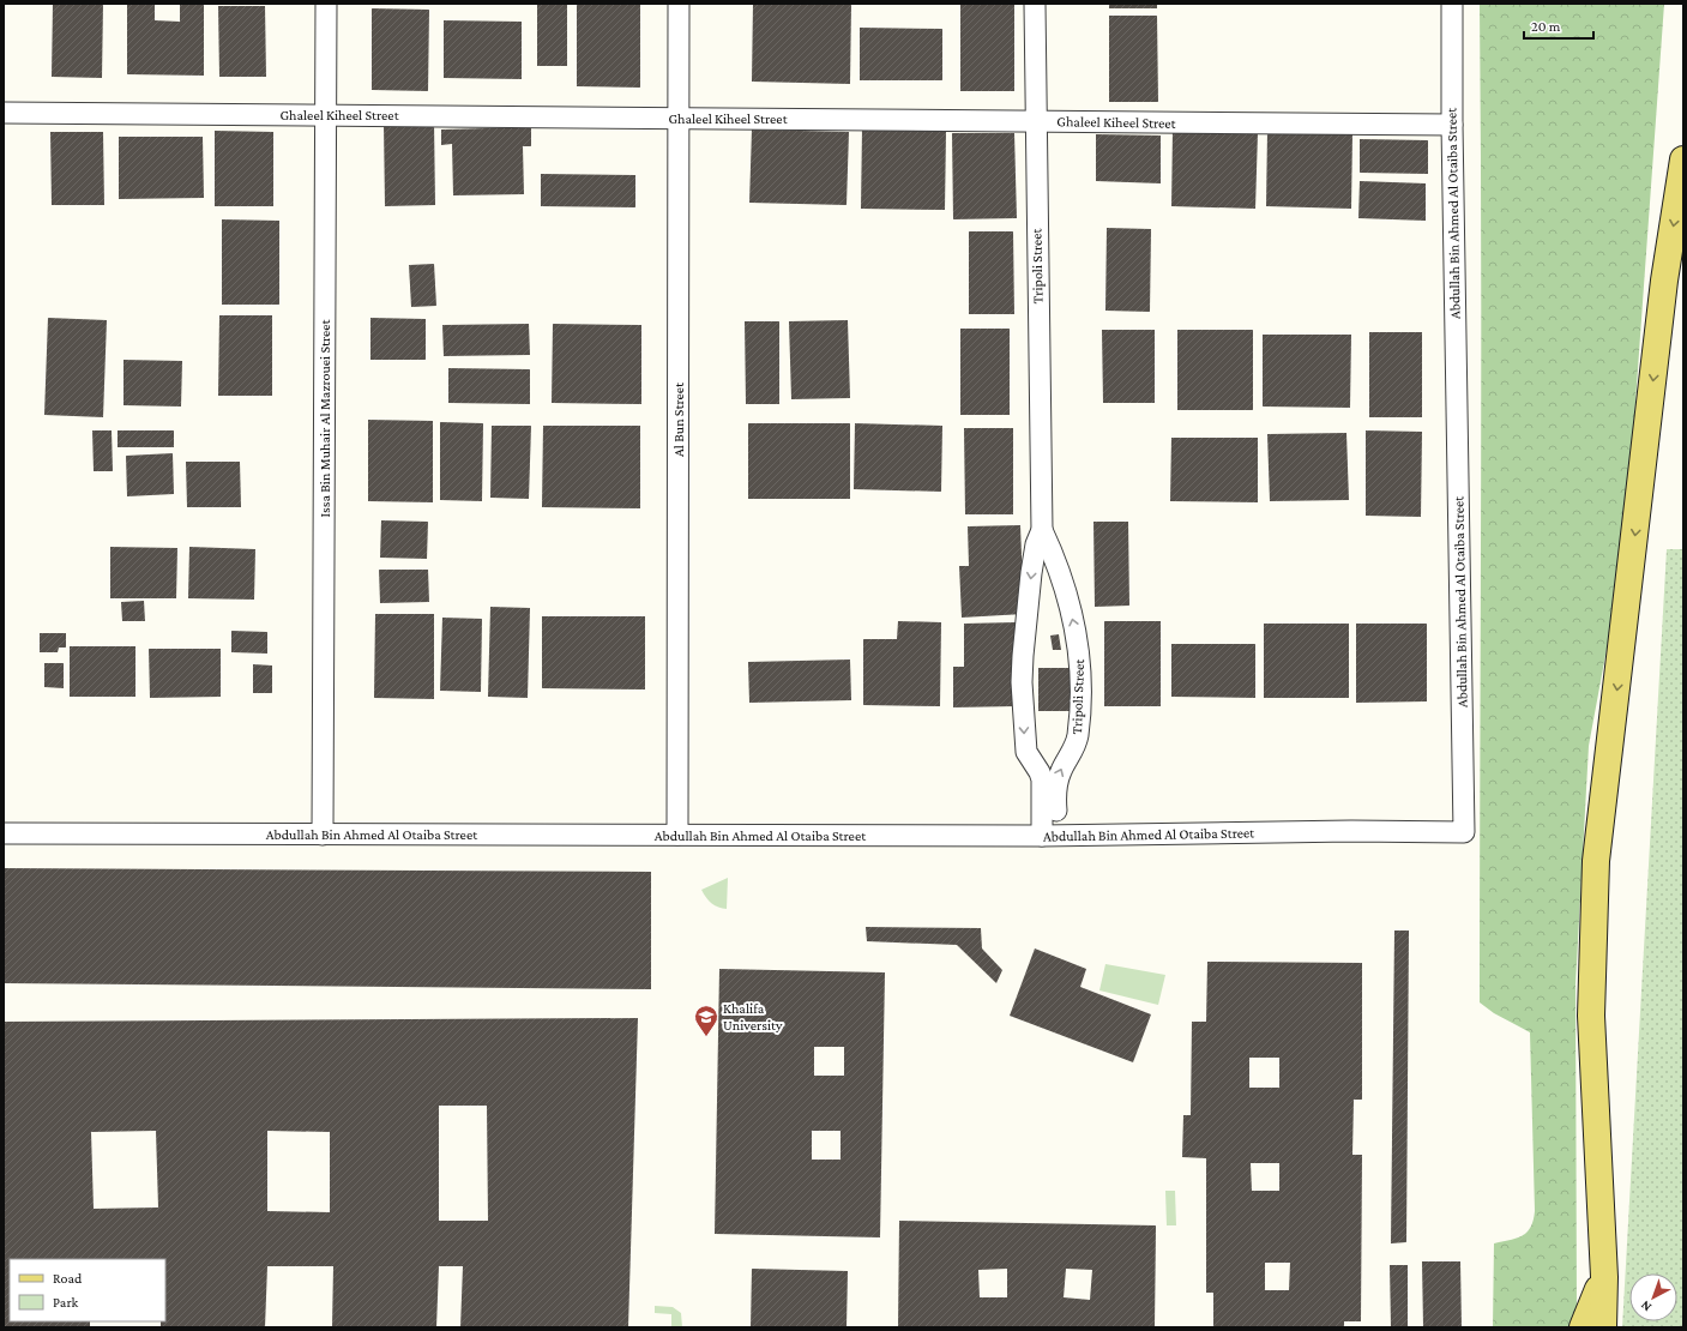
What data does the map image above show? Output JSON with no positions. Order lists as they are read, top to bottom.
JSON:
{
  "streets": {
    "street": [
      "Ghaleel Kiheel Street",
      "Abdullah Bin Ahmed Al Otaiba Street",
      "Tripoli Street",
      "Issa Bin Muhair Al Mazrouei Street",
      "Al Bun Street"
    ]
  },
  "crossings": [
    ["Ghaleel Kiheel Street", "Abdullah Bin Ahmed Al Otaiba Street"],
    ["Ghaleel Kiheel Street", "Tripoli Street"],
    ["Ghaleel Kiheel Street", "Issa Bin Muhair Al Mazrouei Street"],
    ["Ghaleel Kiheel Street", "Al Bun Street"],
    ["Abdullah Bin Ahmed Al Otaiba Street", "Tripoli Street"],
    ["Abdullah Bin Ahmed Al Otaiba Street", "Issa Bin Muhair Al Mazrouei Street"],
    ["Abdullah Bin Ahmed Al Otaiba Street", "Al Bun Street"]
  ],
  "places": {
    "school or university": ["Khalifa University"]
  },
  "legend": ["Road", "Park"],
  "scale_bar": "20 m",
  "north": "bottom left"
}
